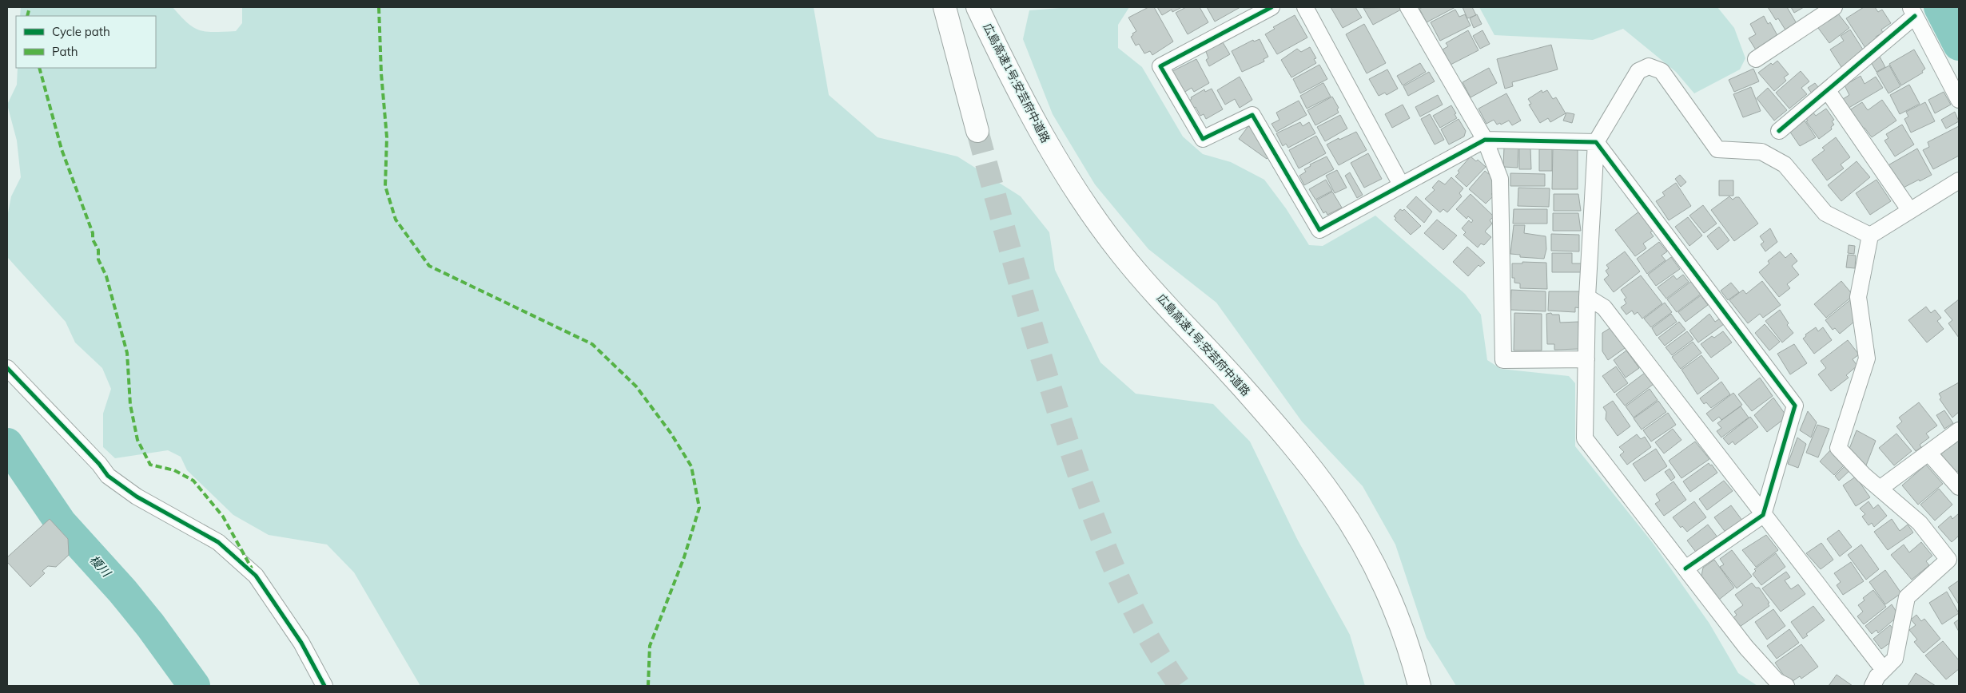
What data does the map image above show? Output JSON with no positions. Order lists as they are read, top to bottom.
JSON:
{
  "streets": {
    "highway": ["広島高速1号;安芸府中道路"]
  },
  "water": ["榎川"],
  "legend": ["Cycle path", "Path"]
}
